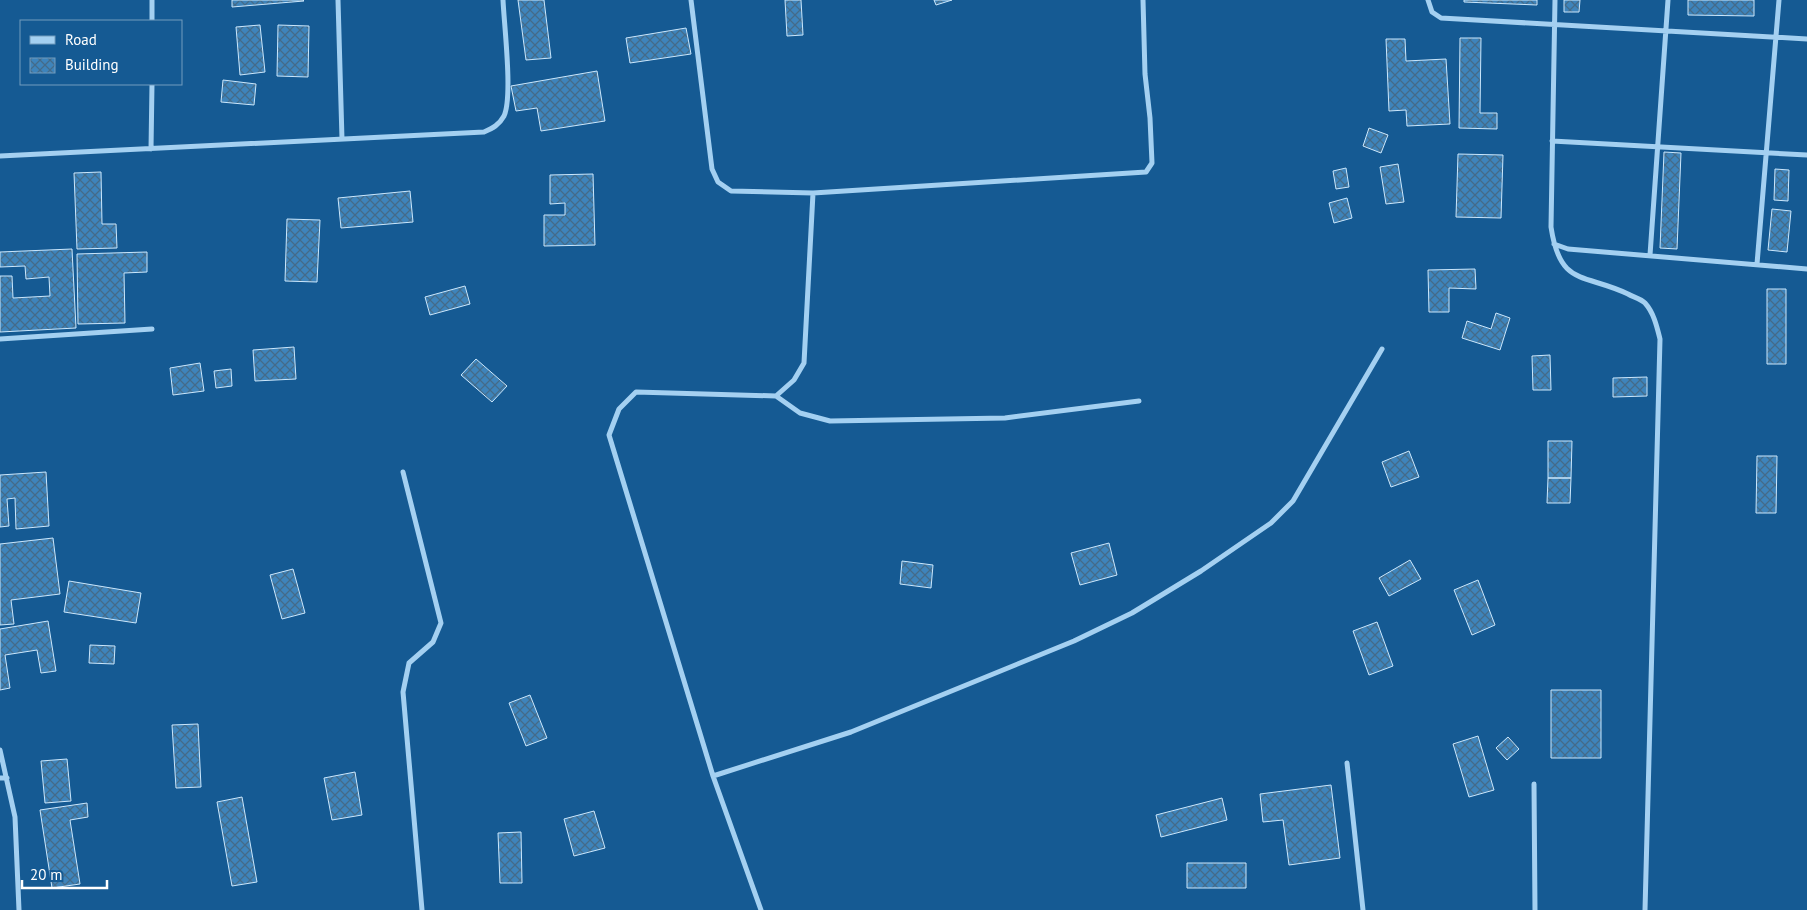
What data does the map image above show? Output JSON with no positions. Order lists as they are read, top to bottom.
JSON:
{
  "legend": ["Road", "Building"],
  "scale_bar": "20 m"
}
